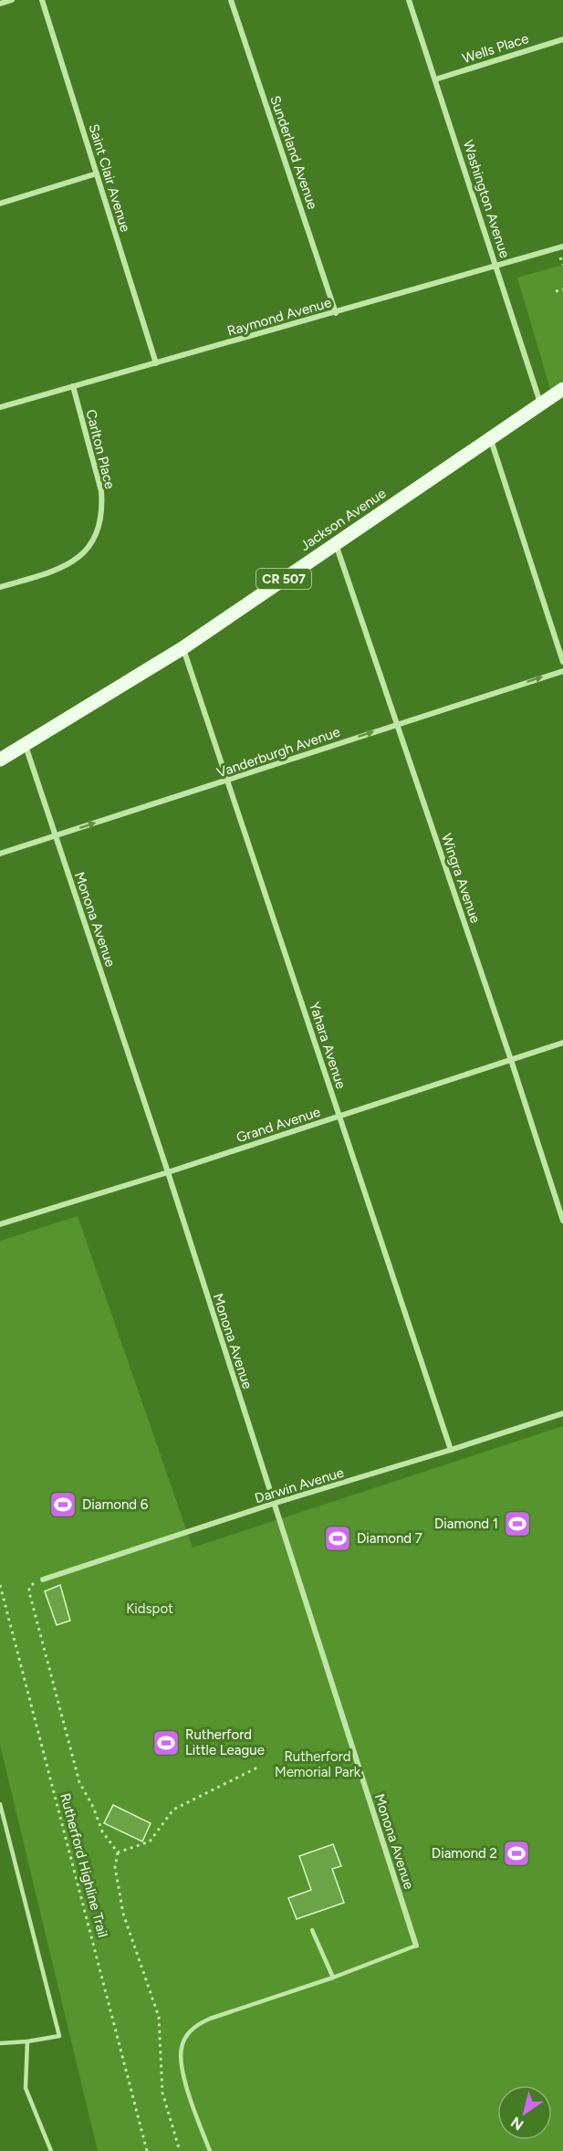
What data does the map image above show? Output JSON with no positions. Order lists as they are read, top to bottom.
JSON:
{
  "streets": {
    "main road": ["Jackson Avenue", "CR 507"],
    "street": [
      "Wells Place",
      "Sunderland Avenue",
      "Saint Clair Avenue",
      "Washington Avenue",
      "Raymond Avenue",
      "Carlton Place",
      "Vanderburgh Avenue",
      "Wingra Avenue",
      "Monona Avenue",
      "Yahara Avenue",
      "Grand Avenue",
      "Darwin Avenue"
    ],
    "path": ["Rutherford Highline Trail"]
  },
  "crossings": [
    ["Wells Place", "Washington Avenue"],
    ["Sunderland Avenue", "Raymond Avenue"],
    ["Saint Clair Avenue", "Raymond Avenue"],
    ["Washington Avenue", "Raymond Avenue"],
    ["Washington Avenue", "Jackson Avenue"],
    ["Raymond Avenue", "Carlton Place"],
    ["Jackson Avenue", "Wingra Avenue"],
    ["Jackson Avenue", "Monona Avenue"],
    ["Jackson Avenue", "Yahara Avenue"],
    ["Vanderburgh Avenue", "Wingra Avenue"],
    ["Vanderburgh Avenue", "Monona Avenue"],
    ["Vanderburgh Avenue", "Yahara Avenue"],
    ["Wingra Avenue", "Grand Avenue"],
    ["Monona Avenue", "Grand Avenue"],
    ["Monona Avenue", "Darwin Avenue"],
    ["Yahara Avenue", "Grand Avenue"],
    ["Yahara Avenue", "Darwin Avenue"]
  ],
  "one_way": ["Vanderburgh Avenue"],
  "parks": ["Kidspot", "Rutherford Memorial Park"],
  "places": {
    "sports": [
      "Diamond 6",
      "Diamond 1",
      "Diamond 7",
      "Rutherford Little League",
      "Diamond 2"
    ]
  },
  "north": "bottom left"
}
